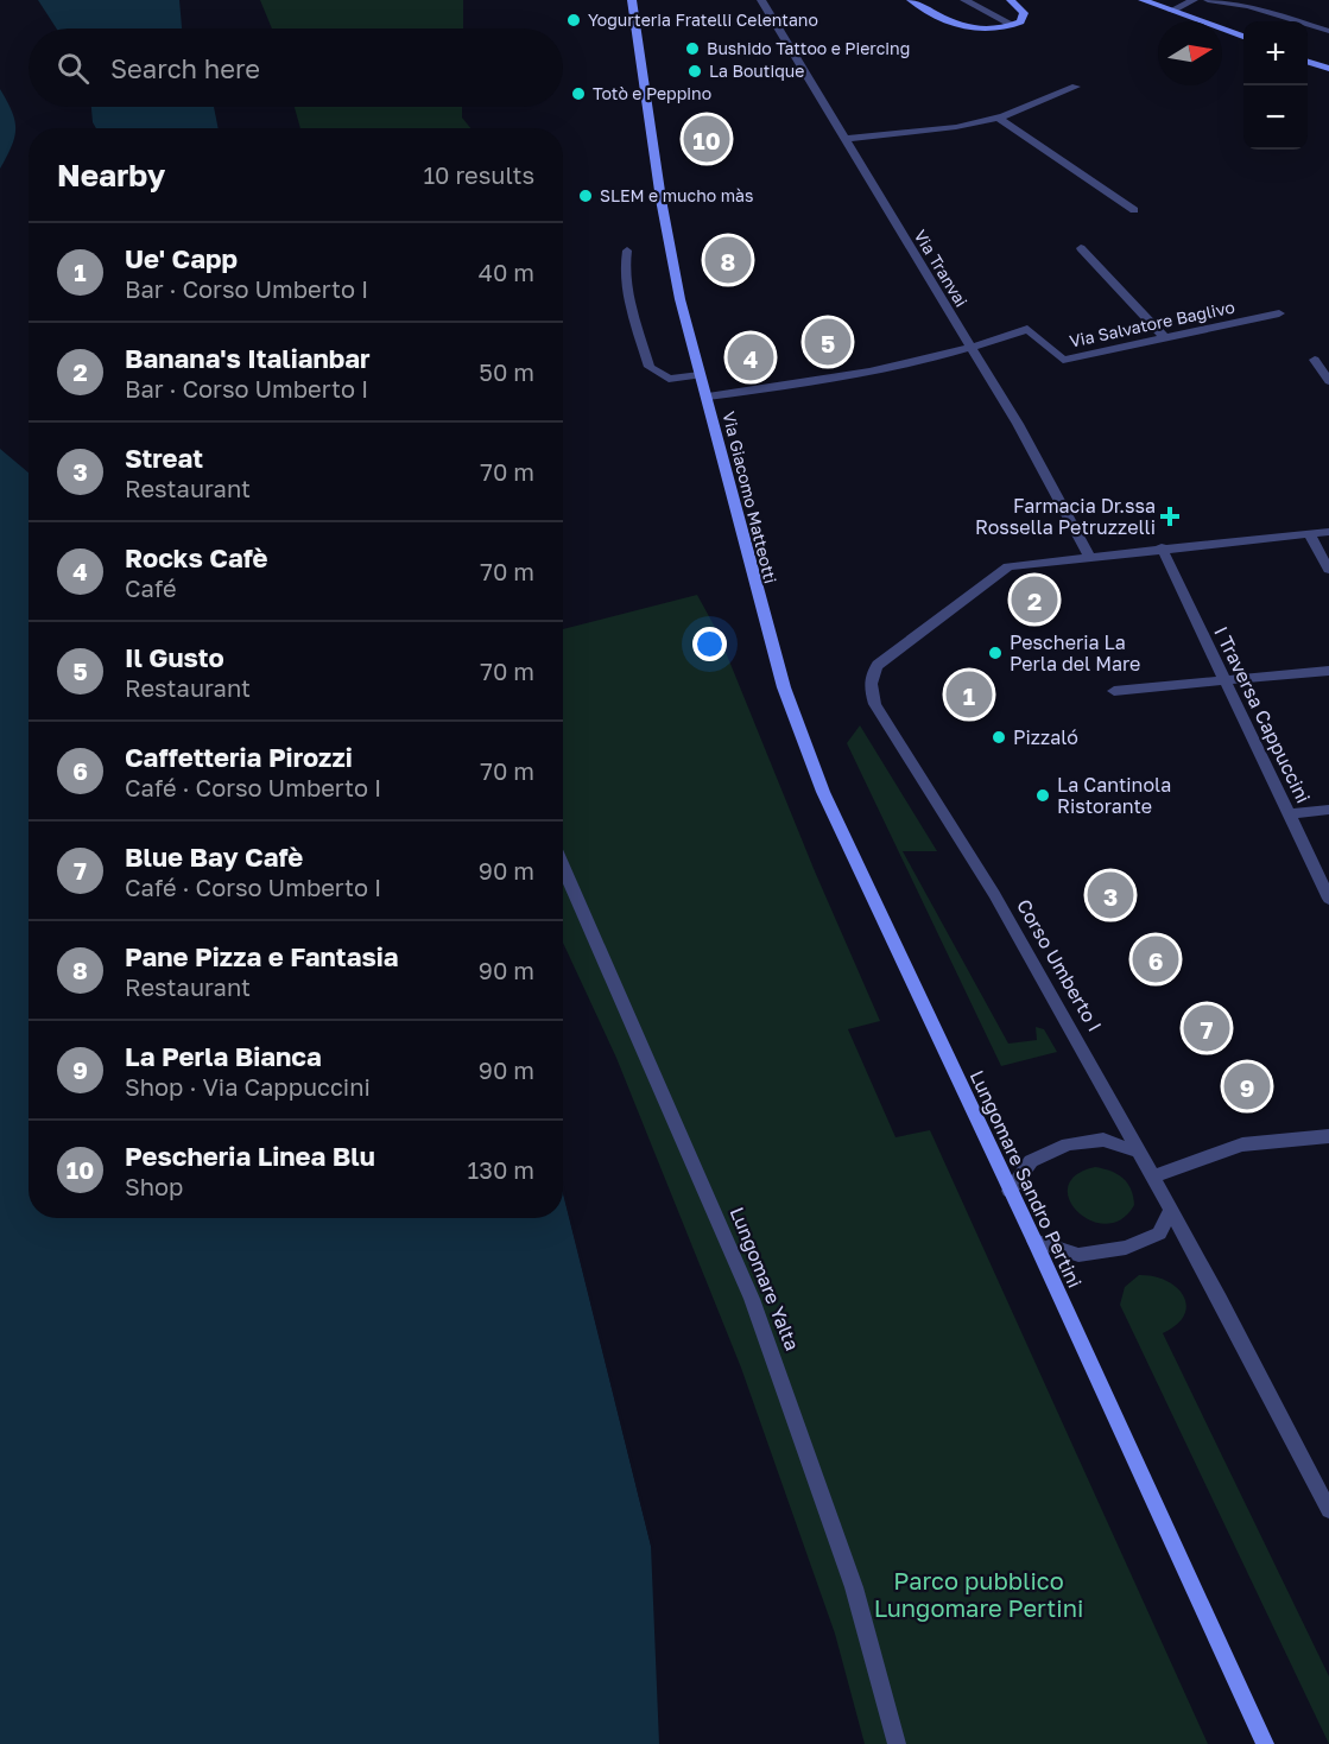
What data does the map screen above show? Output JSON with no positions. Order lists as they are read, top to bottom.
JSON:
{
  "streets": {
    "street": [
      "Via Tranvai",
      "Via Salvatore Baglivo",
      "Via Giacomo Matteotti",
      "I Traversa Cappuccini",
      "Corso Umberto I",
      "Lungomare Sandro Pertini",
      "Lungomare Yalta"
    ]
  },
  "crossings": [
    ["Via Tranvai", "Via Salvatore Baglivo"],
    ["Via Tranvai", "Corso Umberto I"],
    ["Via Salvatore Baglivo", "Via Giacomo Matteotti"],
    ["Via Giacomo Matteotti", "Lungomare Sandro Pertini"],
    ["Corso Umberto I", "Lungomare Sandro Pertini"]
  ],
  "parks": ["Parco pubblico Lungomare Pertini"],
  "places": {
    "other": [
      "Yogurteria Fratelli Celentano",
      "Bushido Tattoo e Piercing",
      "La Boutique",
      "Totò e Peppino",
      "SLEM e mucho màs",
      "Pescheria La Perla del Mare",
      "Pizzaló",
      "La Cantinola Ristorante"
    ],
    "health": ["Farmacia Dr.ssa Rossella Petruzzelli"]
  },
  "north": "right",
  "page": {
    "map_buttons": ["+", "−"],
    "search": "Search here",
    "pins": [
      "10",
      "8",
      "5",
      "4",
      "2",
      "1",
      "3",
      "6",
      "7",
      "9"
    ],
    "heading": ["Nearby", "10 results"],
    "list": [
      {
        "mark": "1",
        "name": "Ue' Capp",
        "note": "Bar · Corso Umberto I",
        "value": "40 m"
      },
      {
        "mark": "2",
        "name": "Banana's Italianbar",
        "note": "Bar · Corso Umberto I",
        "value": "50 m"
      },
      {
        "mark": "3",
        "name": "Streat",
        "note": "Restaurant",
        "value": "70 m"
      },
      {
        "mark": "4",
        "name": "Rocks Cafè",
        "note": "Café",
        "value": "70 m"
      },
      {
        "mark": "5",
        "name": "Il Gusto",
        "note": "Restaurant",
        "value": "70 m"
      },
      {
        "mark": "6",
        "name": "Caffetteria Pirozzi",
        "note": "Café · Corso Umberto I",
        "value": "70 m"
      },
      {
        "mark": "7",
        "name": "Blue Bay Cafè",
        "note": "Café · Corso Umberto I",
        "value": "90 m"
      },
      {
        "mark": "8",
        "name": "Pane Pizza e Fantasia",
        "note": "Restaurant",
        "value": "90 m"
      },
      {
        "mark": "9",
        "name": "La Perla Bianca",
        "note": "Shop · Via Cappuccini",
        "value": "90 m"
      },
      {
        "mark": "10",
        "name": "Pescheria Linea Blu",
        "note": "Shop",
        "value": "130 m"
      }
    ]
  }
}
